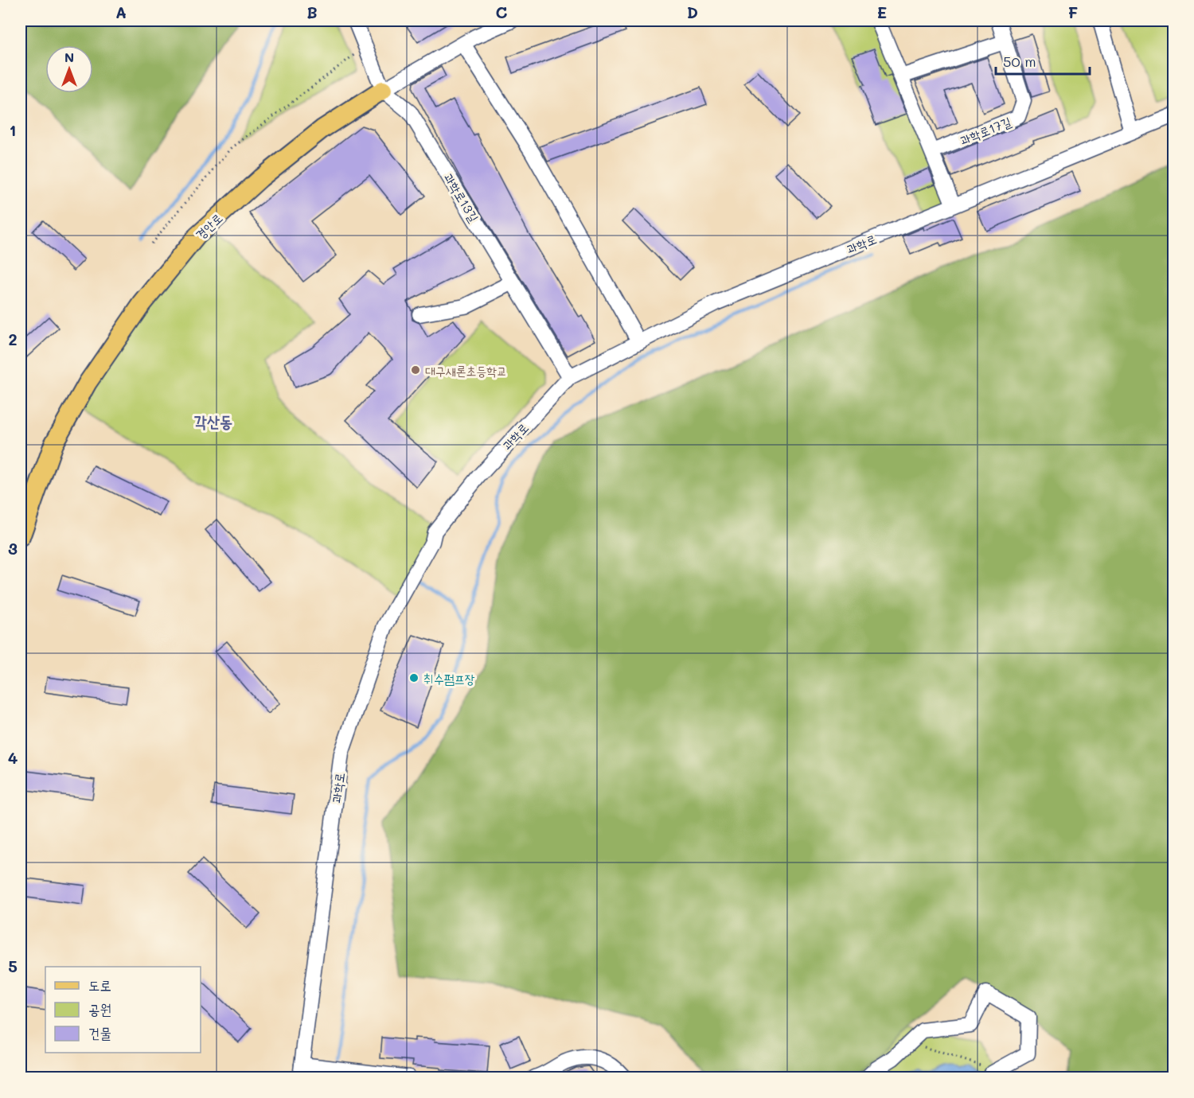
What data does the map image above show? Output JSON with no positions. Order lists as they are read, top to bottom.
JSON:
{
  "streets": {
    "main road": ["경안로"],
    "street": ["과학로17길", "과학로13길", "과학로"]
  },
  "crossings": [
    ["과학로13길", "경안로"],
    ["과학로13길", "과학로"]
  ],
  "districts": ["각산동"],
  "places": ["대구새론초등학교", "취수펌프장"],
  "legend": ["도로", "공원", "건물"],
  "scale_bar": "50 m",
  "north": "top",
  "grid": {
    "columns": [
      "A",
      "B",
      "C",
      "D",
      "E",
      "F"
    ],
    "rows": [
      "1",
      "2",
      "3",
      "4",
      "5"
    ]
  }
}
